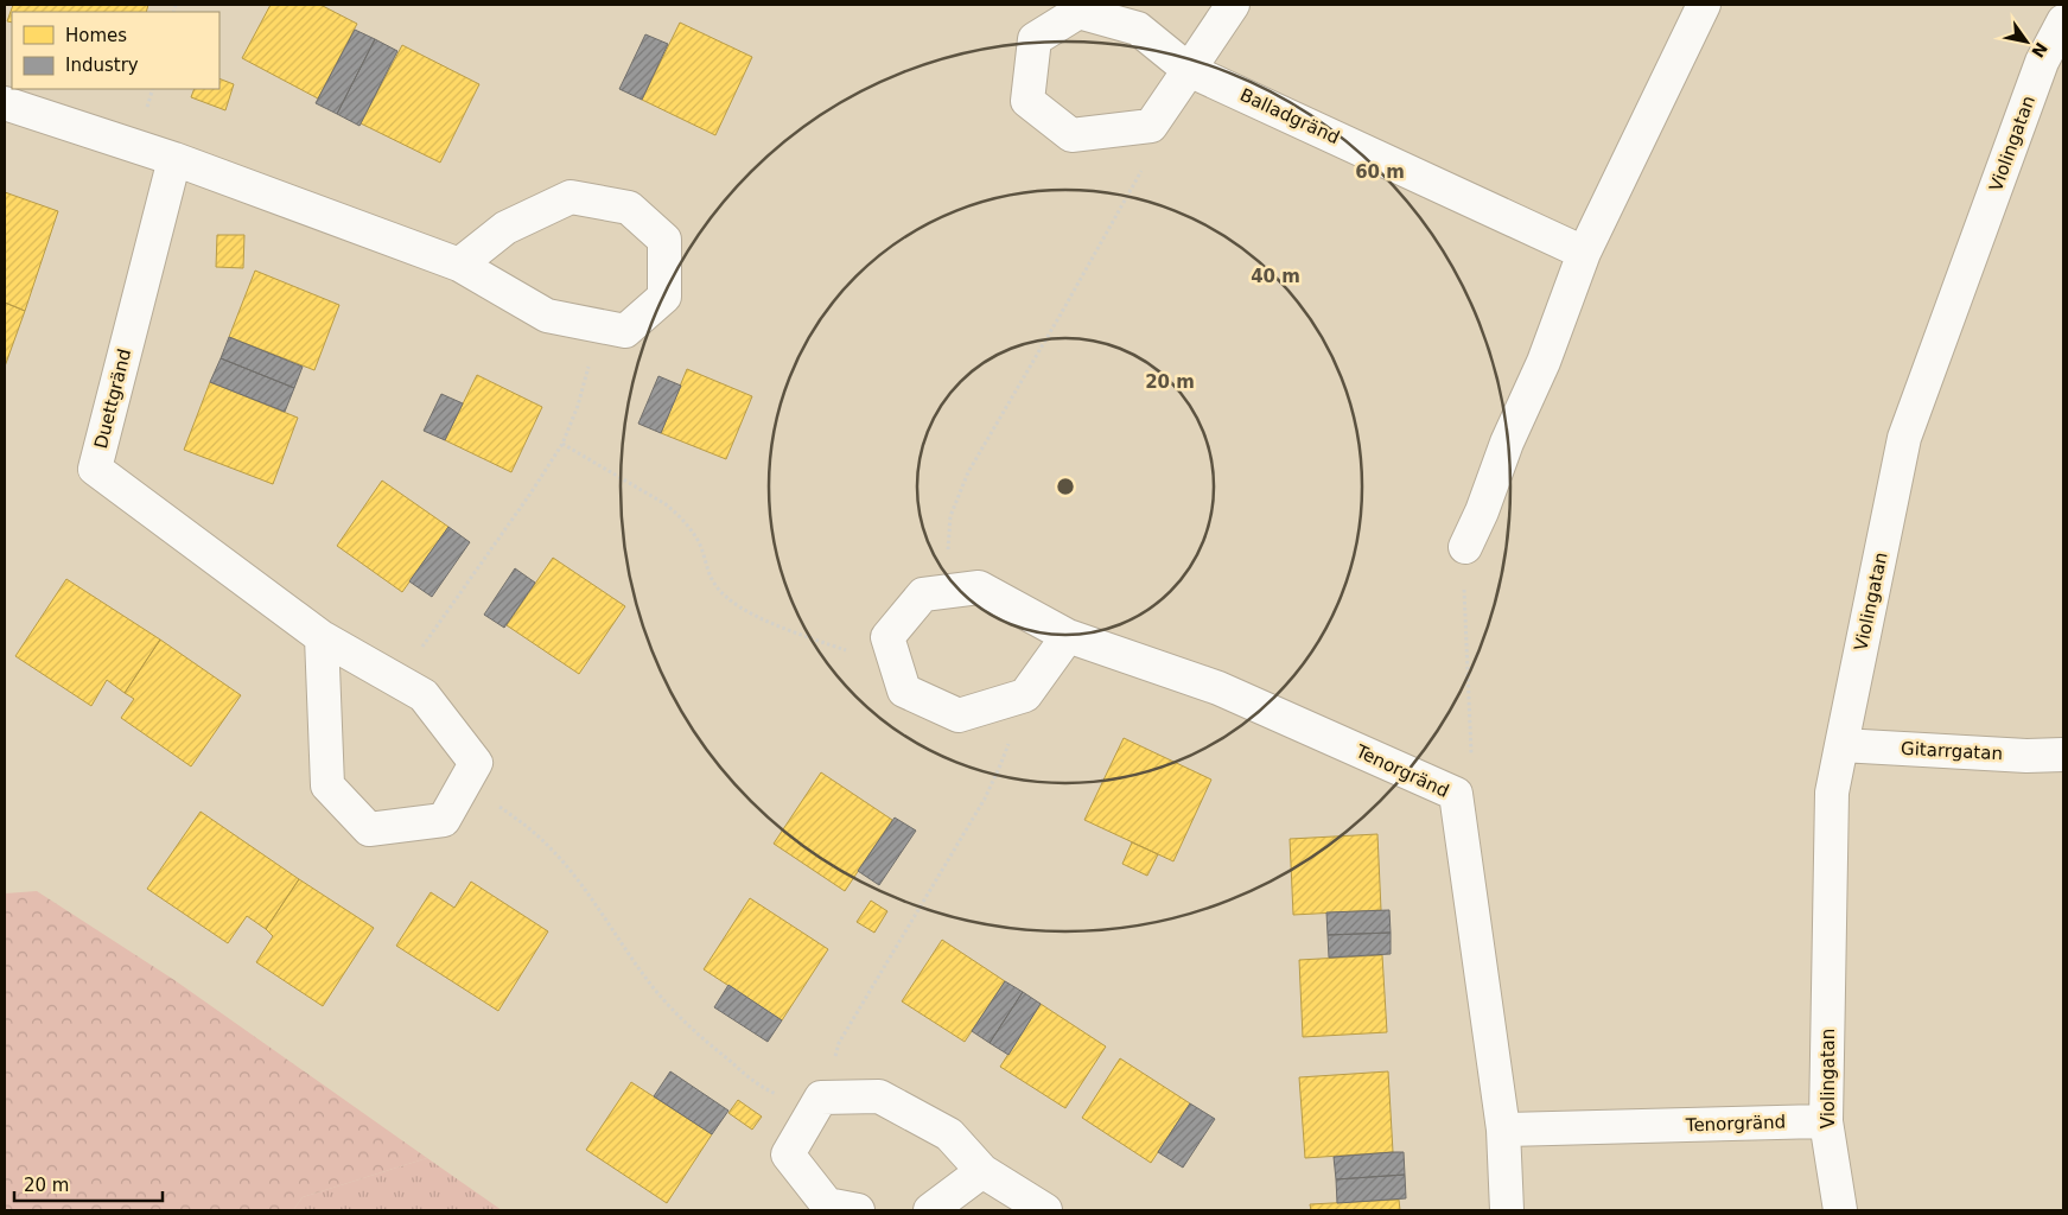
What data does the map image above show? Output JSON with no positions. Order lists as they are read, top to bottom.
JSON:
{
  "streets": {
    "street": [
      "Balladgränd",
      "Violingatan",
      "Duettgränd",
      "Gitarrgatan",
      "Tenorgränd"
    ]
  },
  "crossings": [
    ["Violingatan", "Gitarrgatan"],
    ["Violingatan", "Tenorgränd"]
  ],
  "legend": ["Homes", "Industry"],
  "scale_bar": "20 m",
  "north": "bottom right",
  "rings": ["60 m", "40 m", "20 m"]
}
